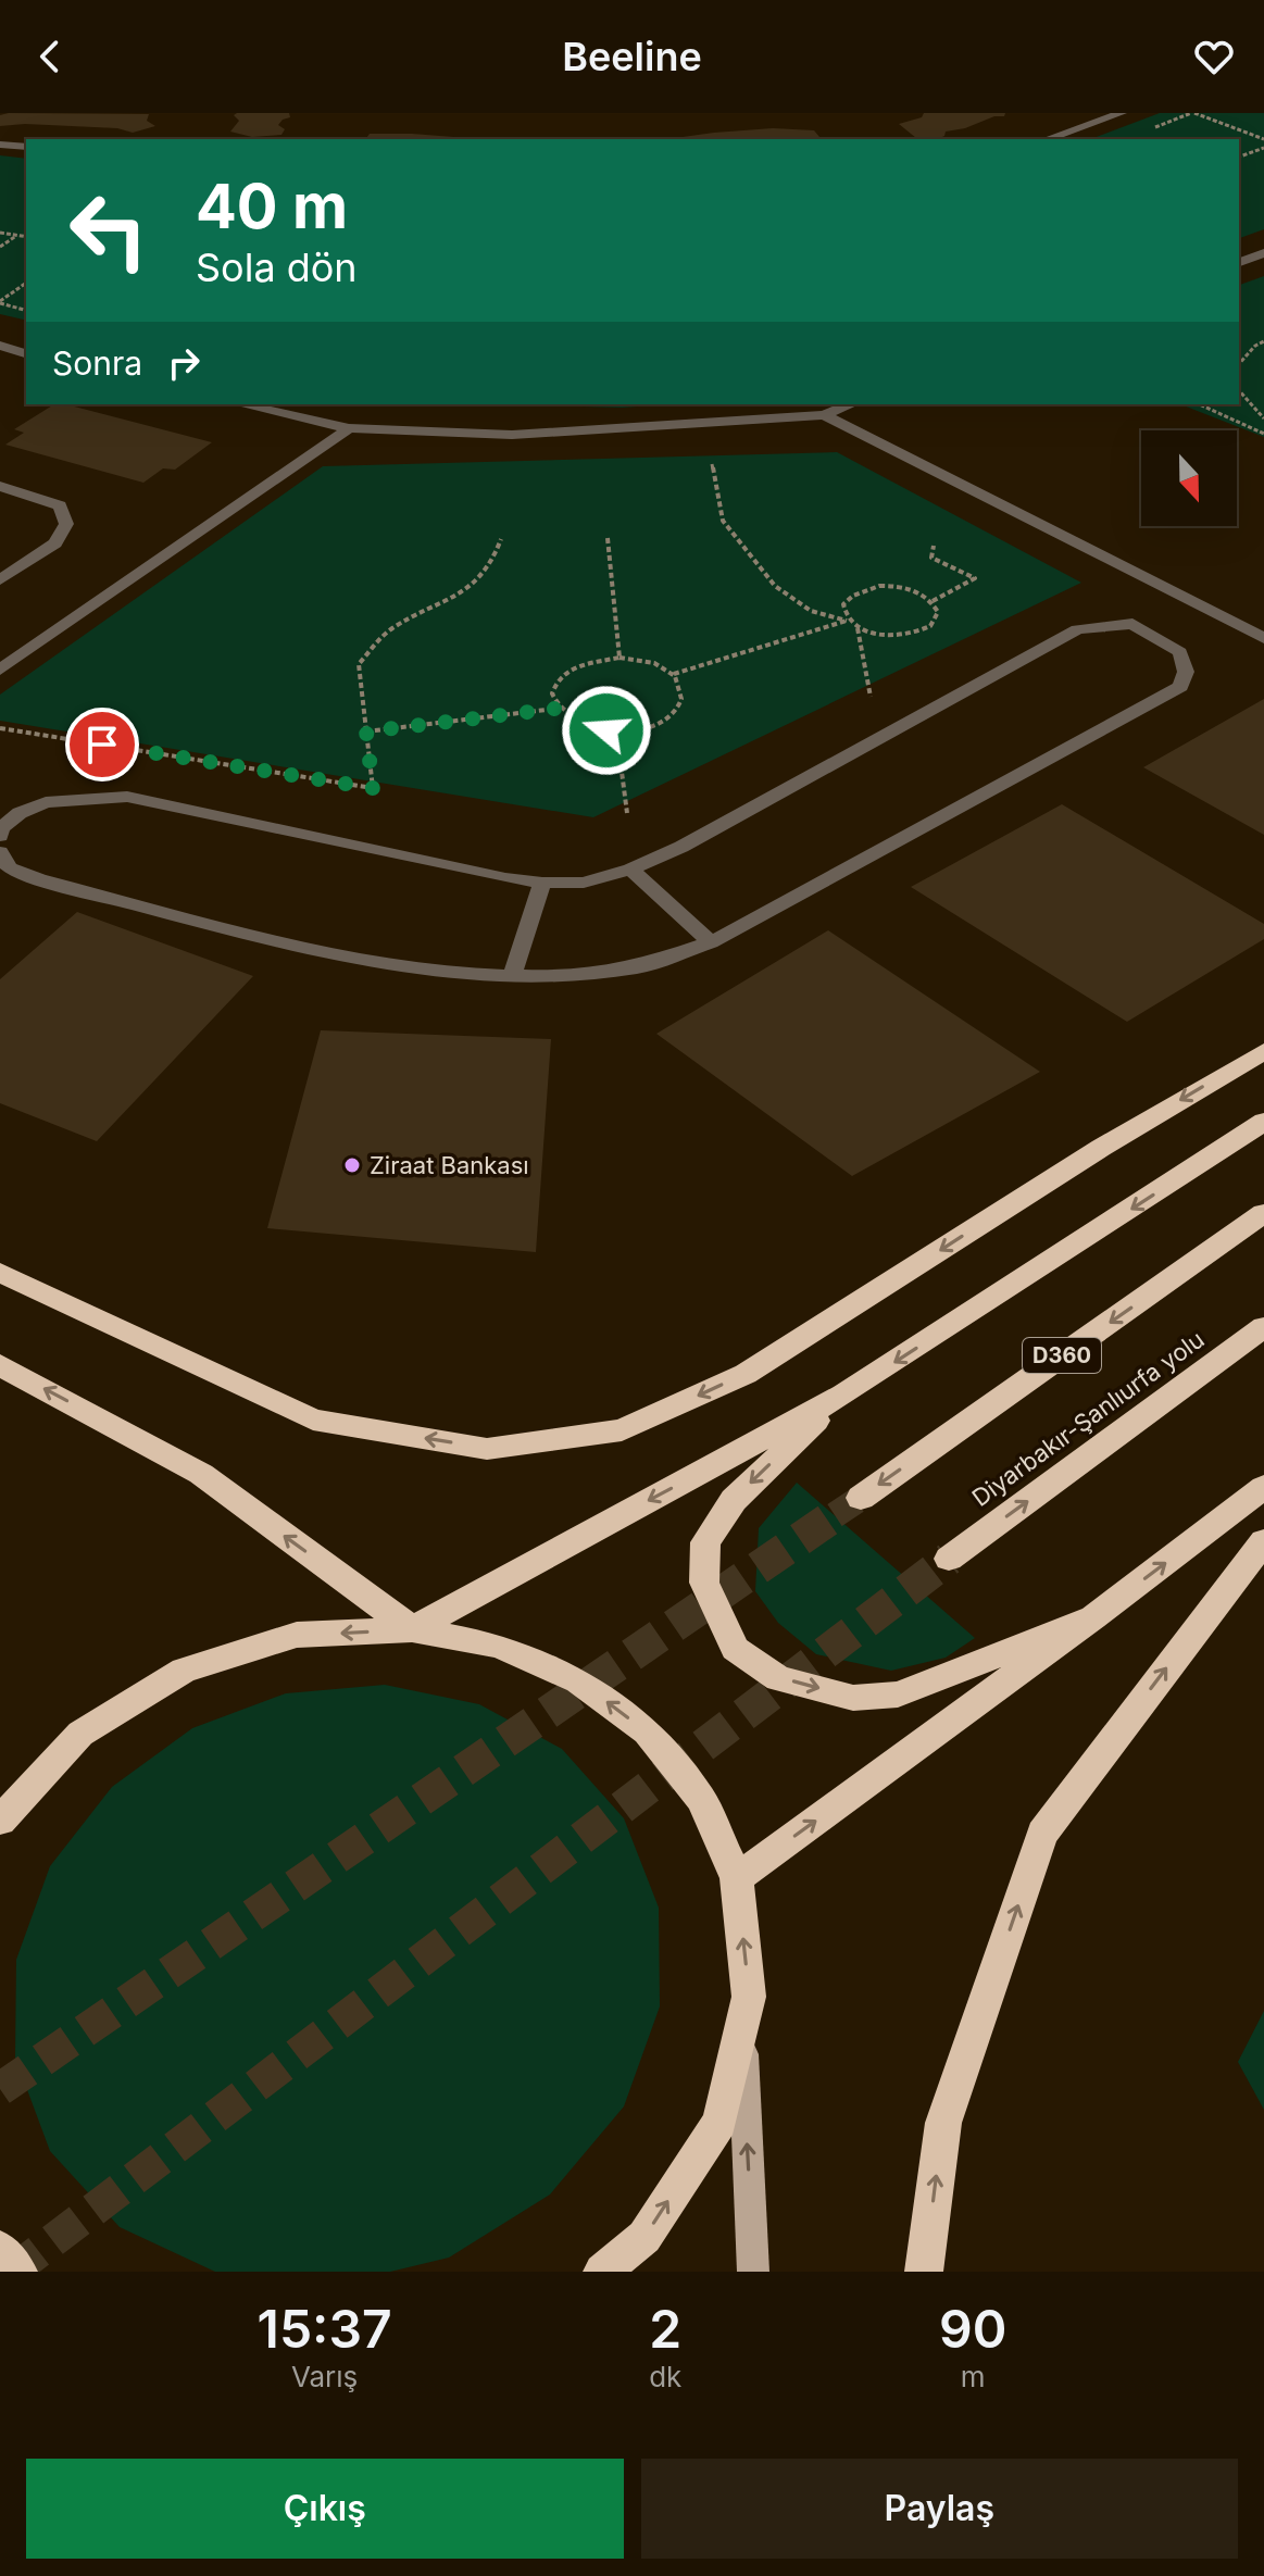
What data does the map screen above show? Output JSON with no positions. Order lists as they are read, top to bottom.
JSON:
{
  "streets": {
    "highway": ["D360", "Diyarbakır-Şanlıurfa yolu"]
  },
  "places": ["Ziraat Bankası"],
  "north": "bottom",
  "page": {
    "header": "Beeline",
    "turn": ["40 m", "Sola dön"],
    "then": "Sonra",
    "eta": [
      "15:37",
      "Varış",
      "2",
      "dk",
      "90",
      "m"
    ],
    "buttons": ["Çıkış", "Paylaş"]
  }
}
